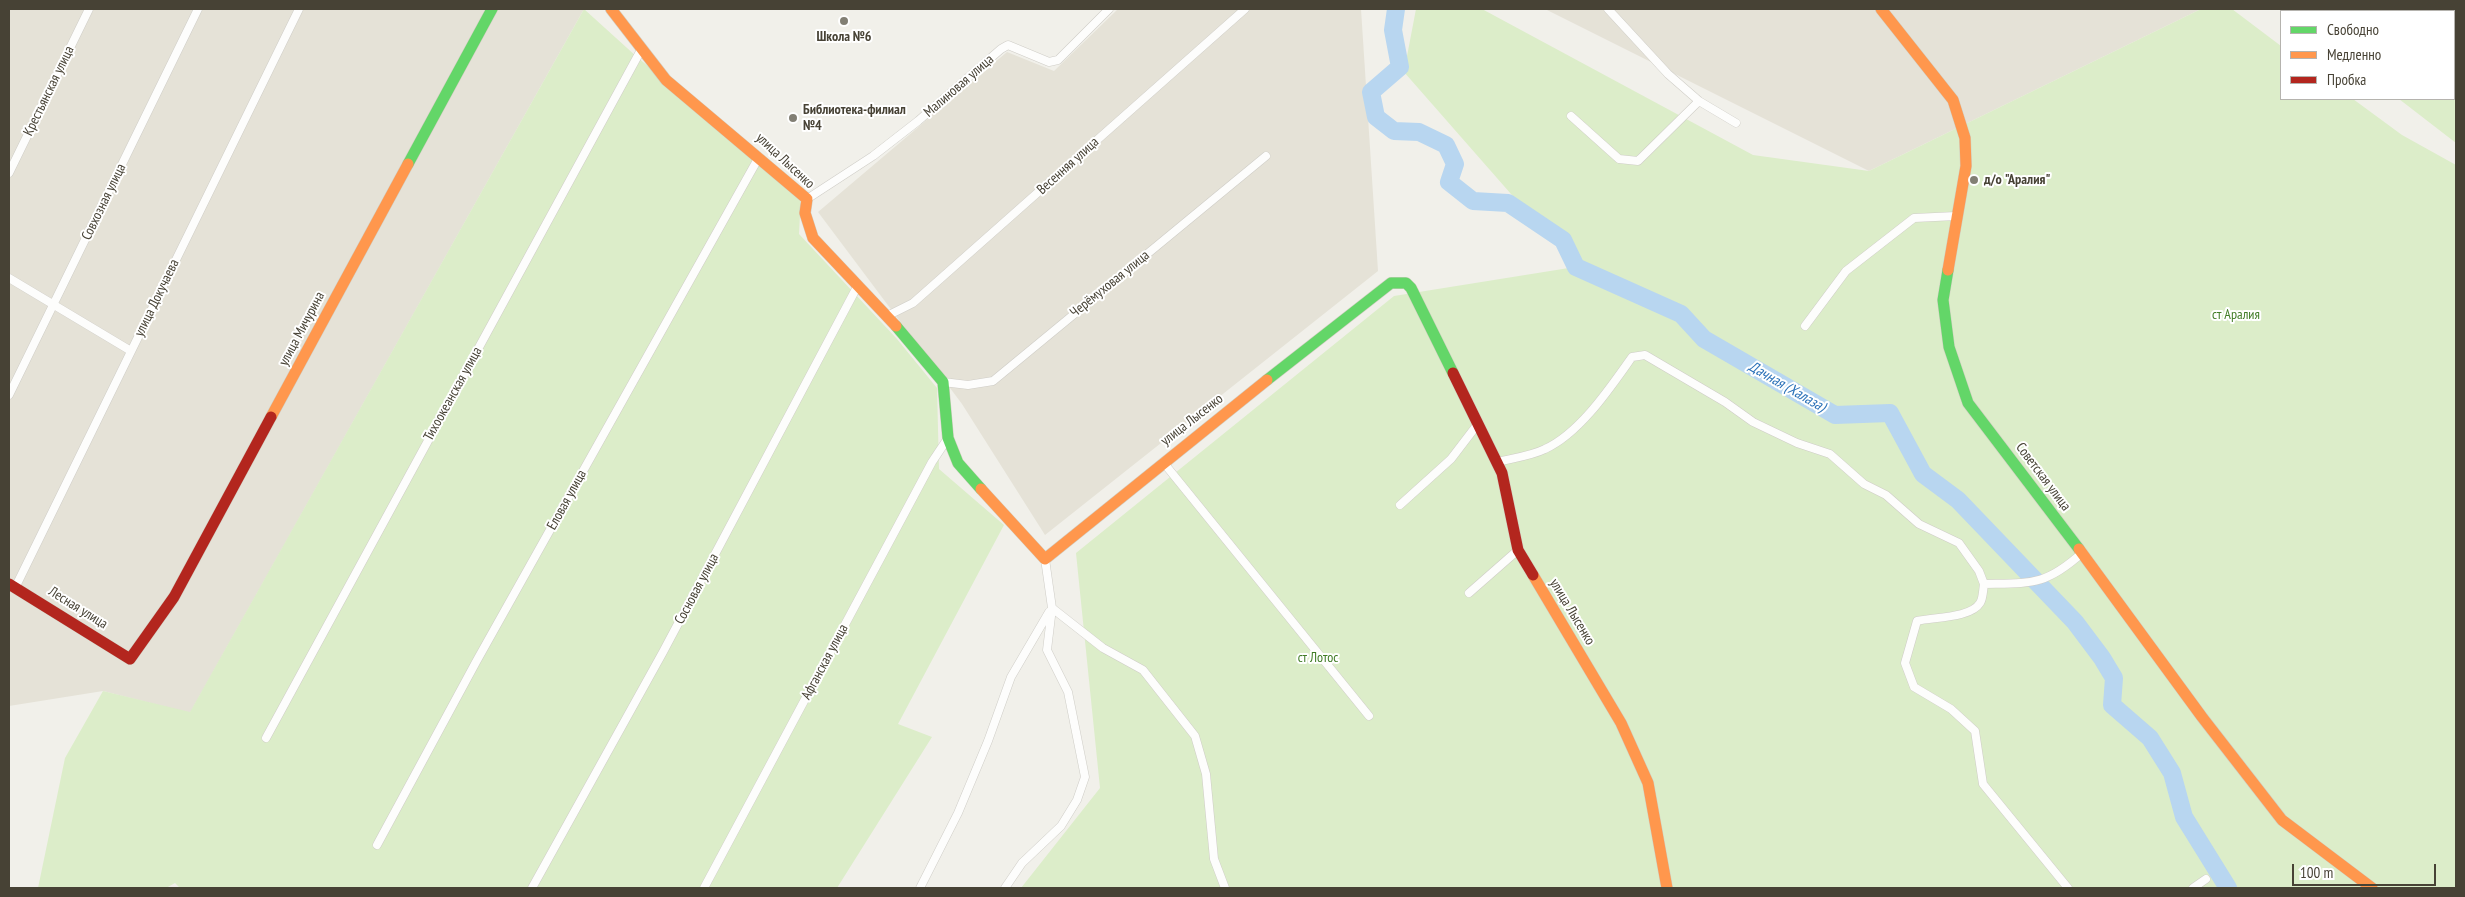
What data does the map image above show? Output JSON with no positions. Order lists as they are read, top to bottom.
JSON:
{
  "streets": {
    "street": [
      "Малиновая улица",
      "Крестьянская улица",
      "улица Лысенко",
      "Весенняя улица",
      "Совхозная улица",
      "Черёмуховая улица",
      "улица Докучаева",
      "улица Мичурина",
      "Тихоокеанская улица",
      "Советская улица",
      "Еловая улица",
      "Сосновая улица",
      "Лесная улица",
      "Афганская улица"
    ]
  },
  "crossings": [
    ["Малиновая улица", "улица Лысенко"],
    ["улица Лысенко", "Весенняя улица"],
    ["улица Лысенко", "Черёмуховая улица"],
    ["улица Лысенко", "Тихоокеанская улица"],
    ["улица Лысенко", "Еловая улица"],
    ["улица Лысенко", "Сосновая улица"],
    ["улица Докучаева", "Лесная улица"],
    ["улица Мичурина", "Лесная улица"]
  ],
  "water": ["Дачная (Халаза)"],
  "parks": ["ст Аралия", "ст Лотос"],
  "places": ["Школа №6", "Библиотека-филиал №4", "д/о \"Аралия\""],
  "legend": ["Свободно", "Медленно", "Пробка"],
  "scale_bar": "100 m"
}
